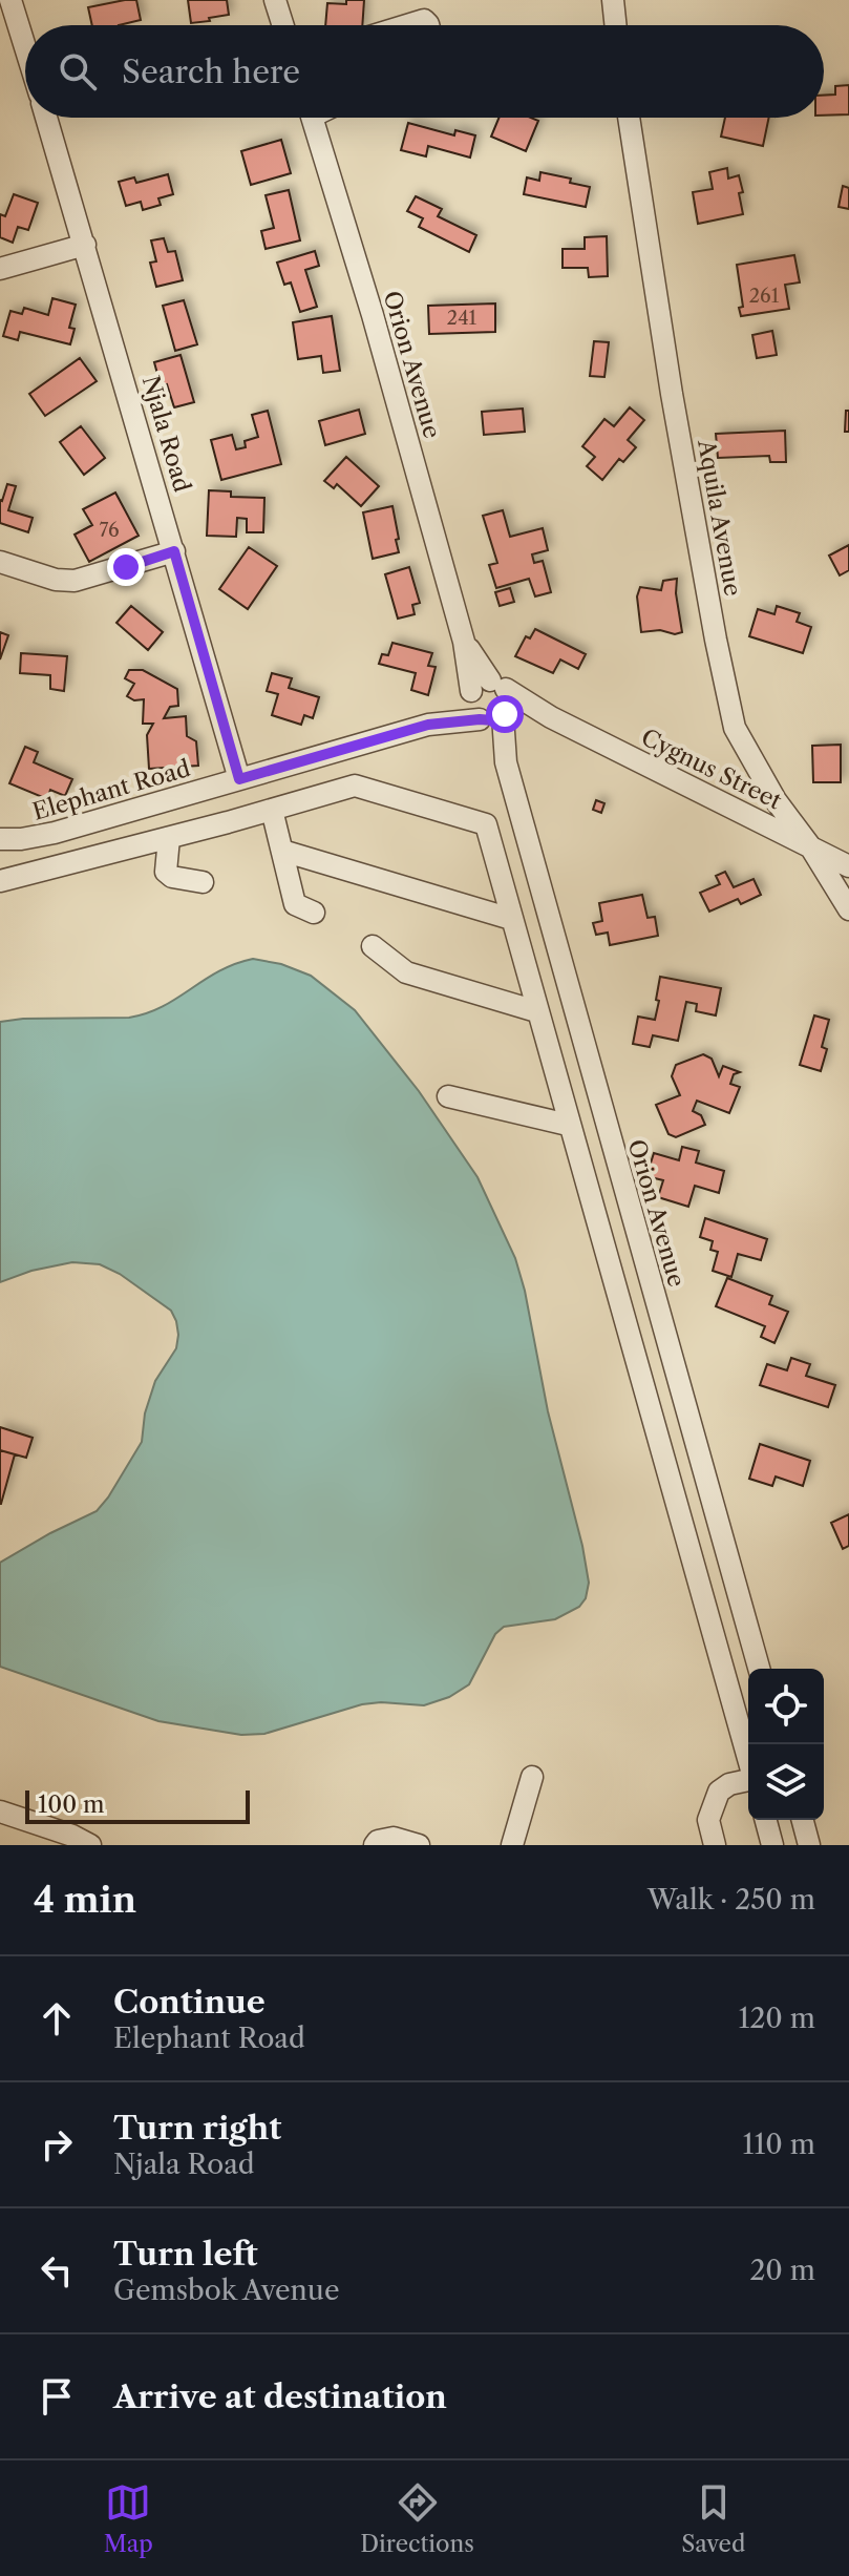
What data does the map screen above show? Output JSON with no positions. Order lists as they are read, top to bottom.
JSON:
{
  "streets": {
    "street": [
      "Orion Avenue",
      "Njala Road",
      "Aquila Avenue",
      "Cygnus Street",
      "Elephant Road"
    ]
  },
  "crossings": [
    ["Orion Avenue", "Cygnus Street"],
    ["Orion Avenue", "Elephant Road"],
    ["Njala Road", "Elephant Road"],
    ["Aquila Avenue", "Cygnus Street"],
    ["Cygnus Street", "Elephant Road"]
  ],
  "house_numbers": ["261", "241", "76"],
  "scale_bar": "100 m",
  "page": {
    "search": "Search here",
    "scale": "100 m",
    "heading": ["4 min", "Walk · 250 m"],
    "list": [
      ["Continue", "Elephant Road", "120 m"],
      ["Turn right", "Njala Road", "110 m"],
      ["Turn left", "Gemsbok Avenue", "20 m"],
      "Arrive at destination"
    ],
    "nav": ["Map", "Directions", "Saved"]
  }
}
